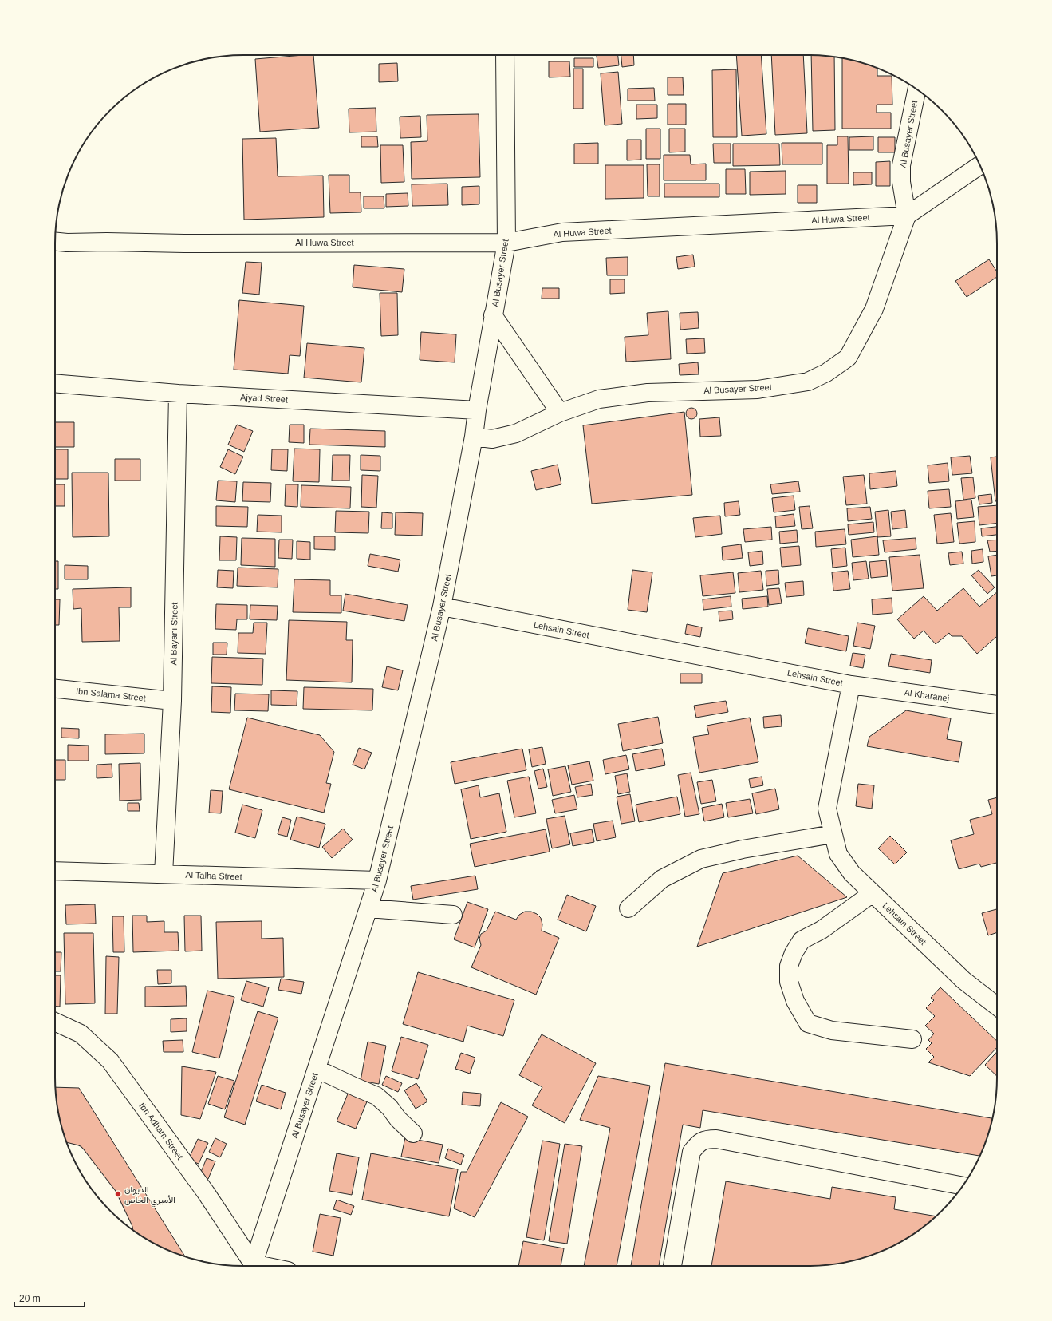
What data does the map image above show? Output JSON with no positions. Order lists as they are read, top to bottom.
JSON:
{
  "streets": {
    "street": [
      "Al Busayer Street",
      "Al Huwa Street",
      "Ajyad Street",
      "Lehsain Street",
      "Al Bayani Street",
      "Ibn Salama Street",
      "Al Kharanej",
      "Al Talha Street",
      "Ibn Adham Street"
    ]
  },
  "crossings": [
    ["Al Busayer Street", "Al Huwa Street"],
    ["Al Busayer Street", "Ajyad Street"],
    ["Al Busayer Street", "Lehsain Street"],
    ["Al Busayer Street", "Al Talha Street"],
    ["Ajyad Street", "Al Bayani Street"],
    ["Lehsain Street", "Al Kharanej"],
    ["Al Bayani Street", "Ibn Salama Street"],
    ["Al Bayani Street", "Al Talha Street"]
  ],
  "places": ["الديوان الأميري الخاص"],
  "scale_bar": "20 m"
}
